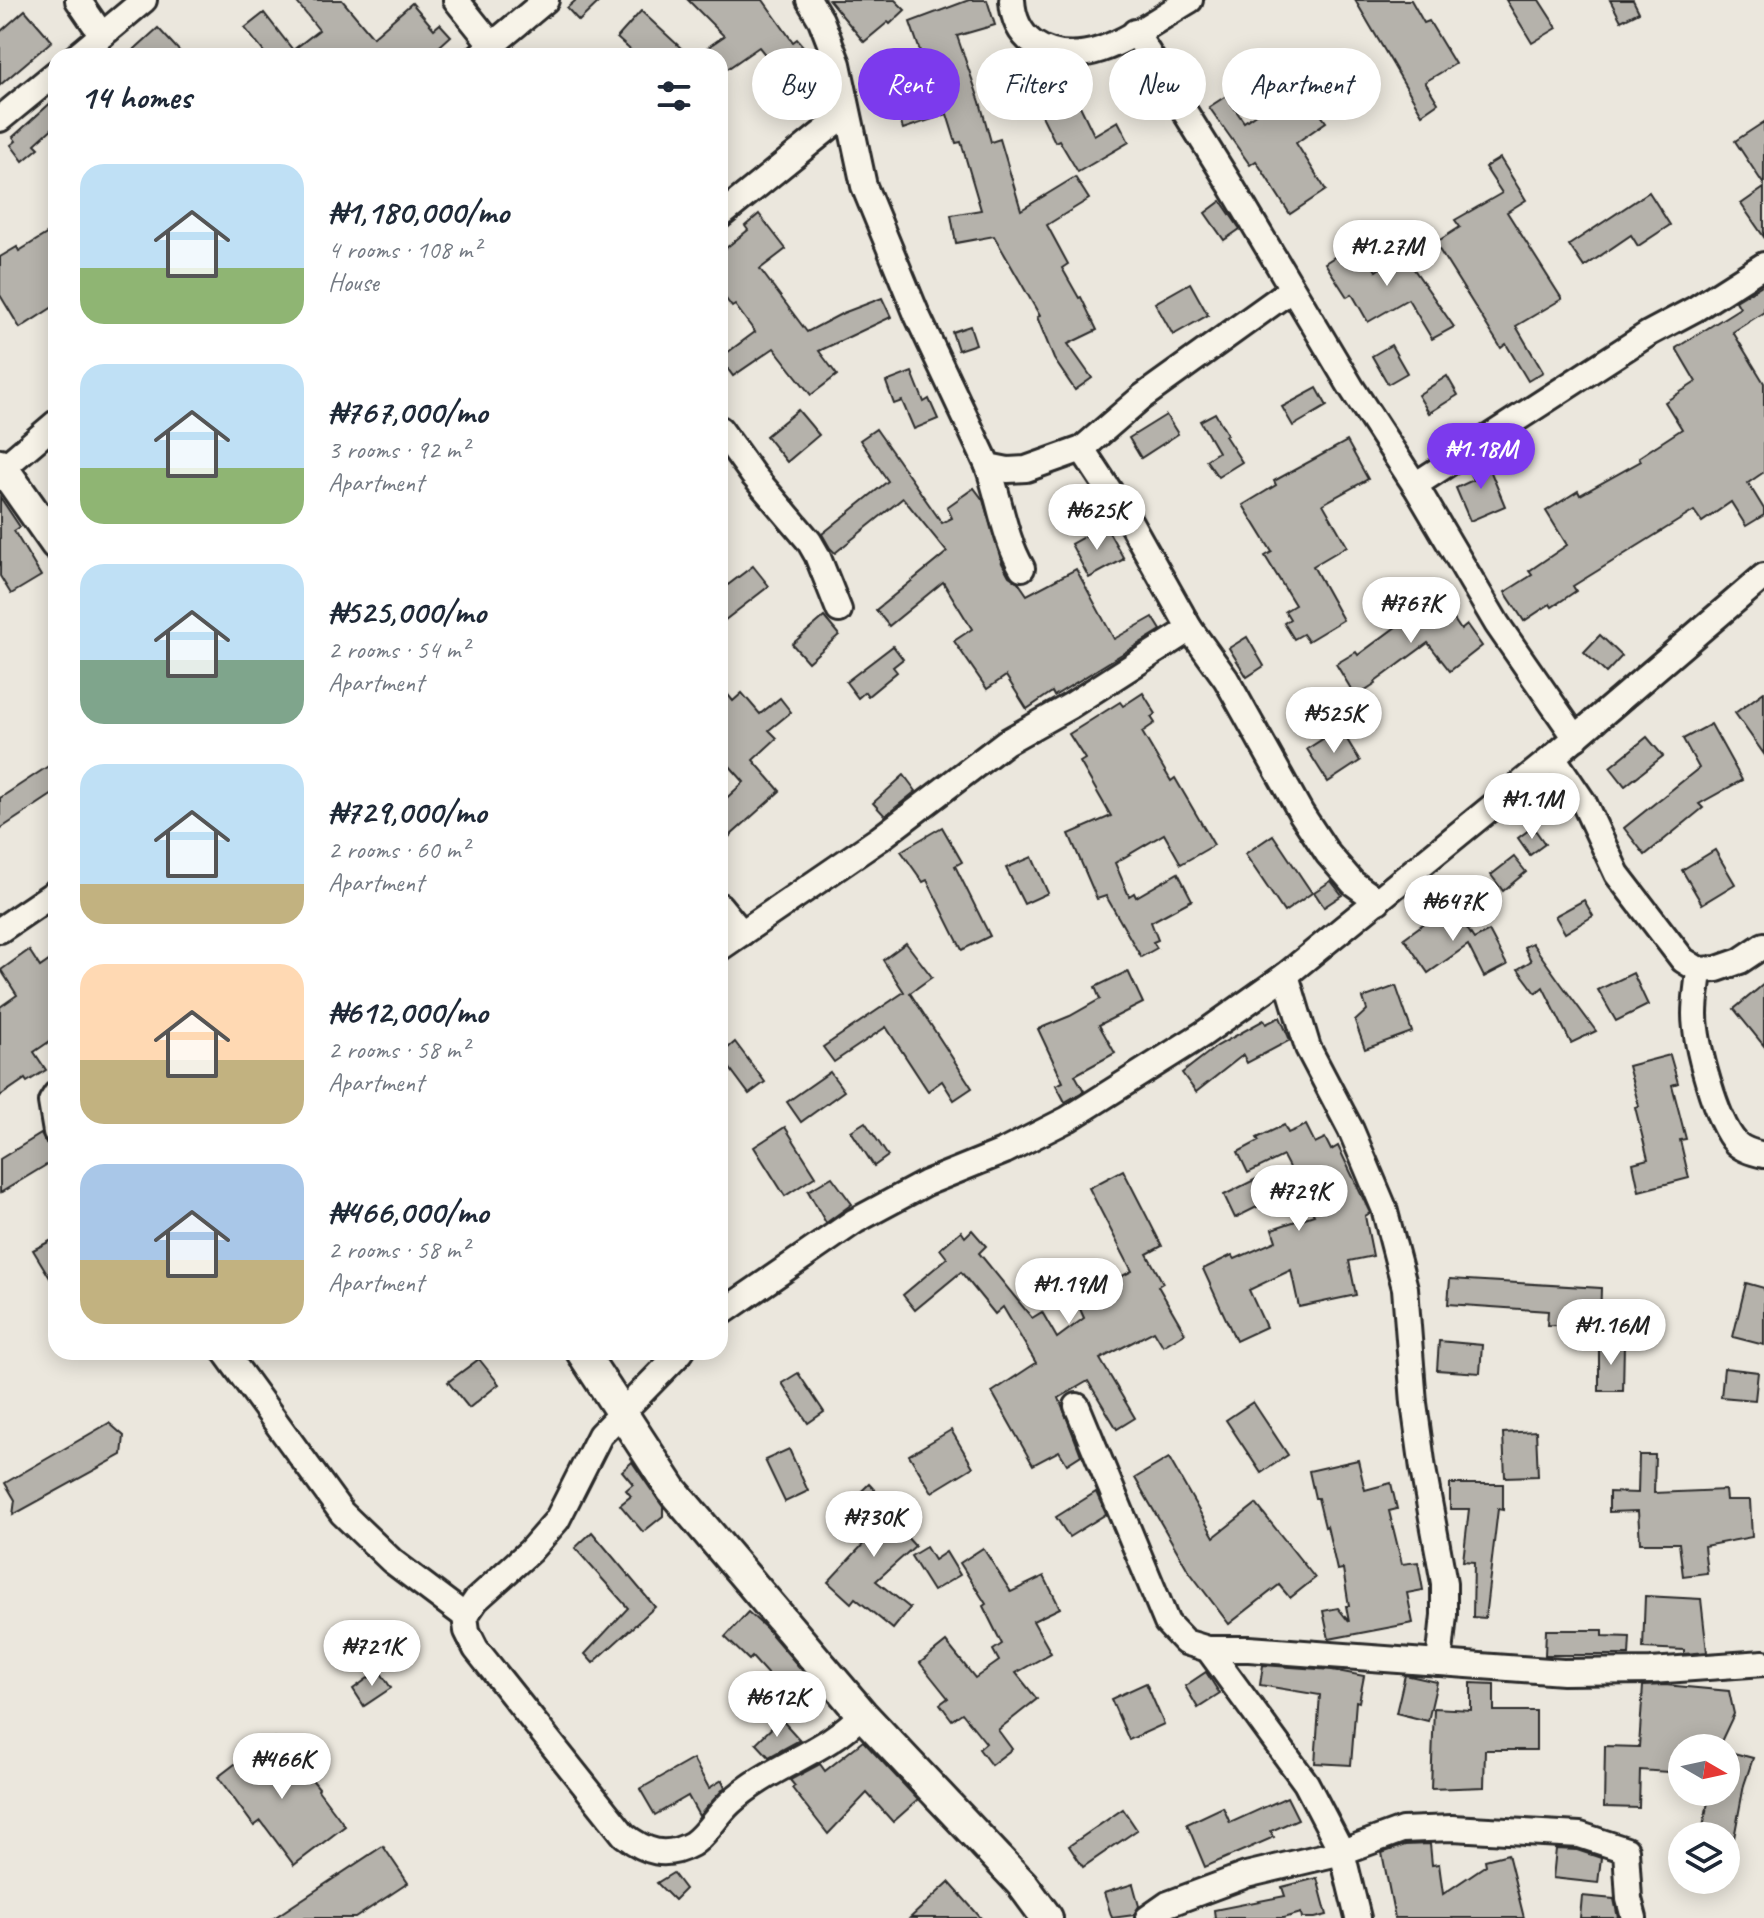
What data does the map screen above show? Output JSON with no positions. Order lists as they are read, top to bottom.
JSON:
{
  "north": "right",
  "page": {
    "chip": [
      "Buy",
      "Rent",
      "Filters",
      "New",
      "Apartment"
    ],
    "heading": "14 homes",
    "list": [
      {
        "name": "₦1,180,000/mo",
        "note": "4 rooms · 108 m² · House"
      },
      {
        "name": "₦767,000/mo",
        "note": "3 rooms · 92 m² · Apartment"
      },
      {
        "name": "₦525,000/mo",
        "note": "2 rooms · 54 m² · Apartment"
      },
      {
        "name": "₦729,000/mo",
        "note": "2 rooms · 60 m² · Apartment"
      },
      {
        "name": "₦612,000/mo",
        "note": "2 rooms · 58 m² · Apartment"
      },
      {
        "name": "₦466,000/mo",
        "note": "2 rooms · 58 m² · Apartment"
      }
    ],
    "price": [
      "₦1.27M",
      "₦1.18M",
      "₦625K",
      "₦767K",
      "₦525K",
      "₦1.1M",
      "₦647K",
      "₦729K",
      "₦1.19M",
      "₦1.16M",
      "₦730K",
      "₦721K",
      "₦612K",
      "₦466K"
    ]
  }
}
